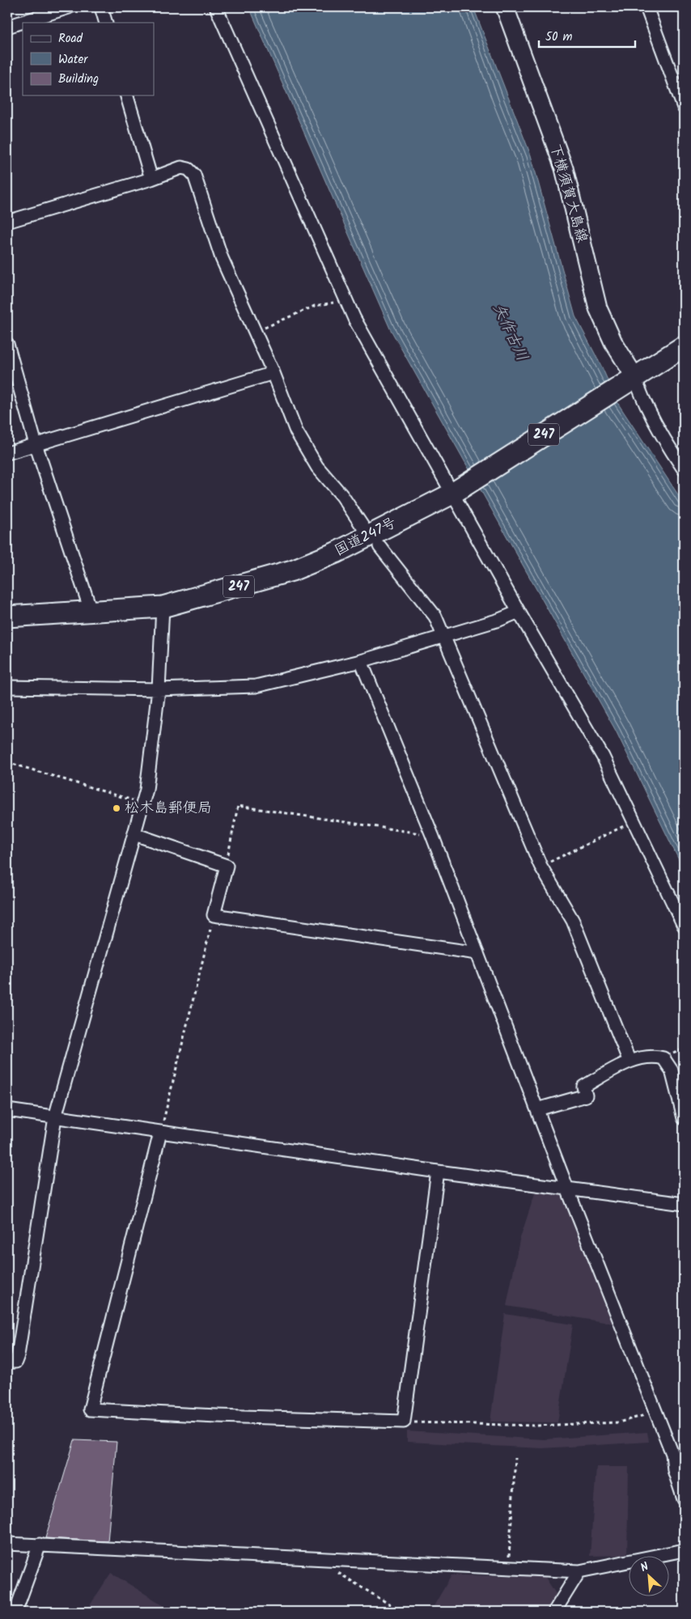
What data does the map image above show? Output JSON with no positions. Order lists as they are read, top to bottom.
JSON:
{
  "streets": {
    "highway": ["247", "国道247号"],
    "main road": ["下横須賀大島線"]
  },
  "crossings": [
    ["下横須賀大島線", "国道247号"]
  ],
  "water": ["矢作古川"],
  "places": ["松木島郵便局"],
  "legend": ["Road", "Water", "Building"],
  "scale_bar": "50 m",
  "north": "top left"
}
